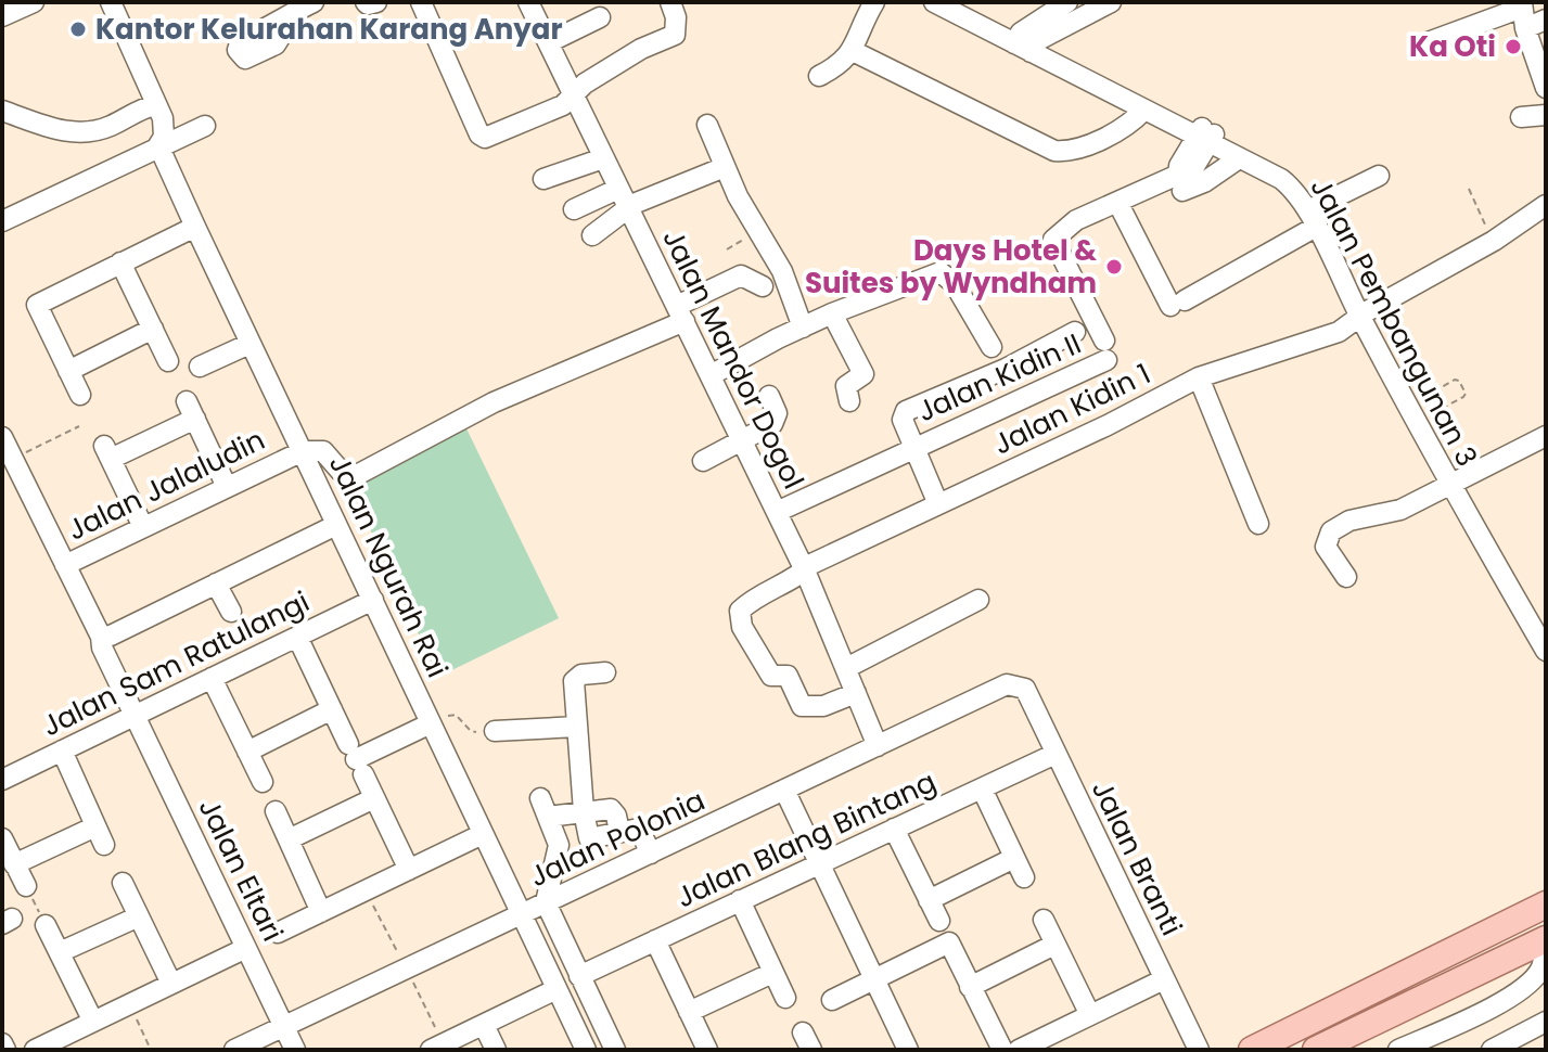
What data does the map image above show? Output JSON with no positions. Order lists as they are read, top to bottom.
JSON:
{
  "streets": {
    "street": [
      "Jalan Pembangunan 3",
      "Jalan Mandor Dogol",
      "Jalan Kidin II",
      "Jalan Kidin 1",
      "Jalan Jalaludin",
      "Jalan Ngurah Rai",
      "Jalan Sam Ratulangi",
      "Jalan Polonia",
      "Jalan Blang Bintang",
      "Jalan Branti",
      "Jalan Eltari"
    ]
  },
  "crossings": [
    ["Jalan Pembangunan 3", "Jalan Kidin 1"],
    ["Jalan Mandor Dogol", "Jalan Kidin II"],
    ["Jalan Mandor Dogol", "Jalan Kidin 1"],
    ["Jalan Mandor Dogol", "Jalan Polonia"],
    ["Jalan Jalaludin", "Jalan Ngurah Rai"],
    ["Jalan Jalaludin", "Jalan Eltari"],
    ["Jalan Ngurah Rai", "Jalan Sam Ratulangi"],
    ["Jalan Ngurah Rai", "Jalan Polonia"],
    ["Jalan Sam Ratulangi", "Jalan Eltari"],
    ["Jalan Polonia", "Jalan Branti"],
    ["Jalan Polonia", "Jalan Eltari"],
    ["Jalan Blang Bintang", "Jalan Branti"]
  ],
  "places": ["Kantor Kelurahan Karang Anyar", "Ka Oti", "Days Hotel & Suites by Wyndham"]
}
